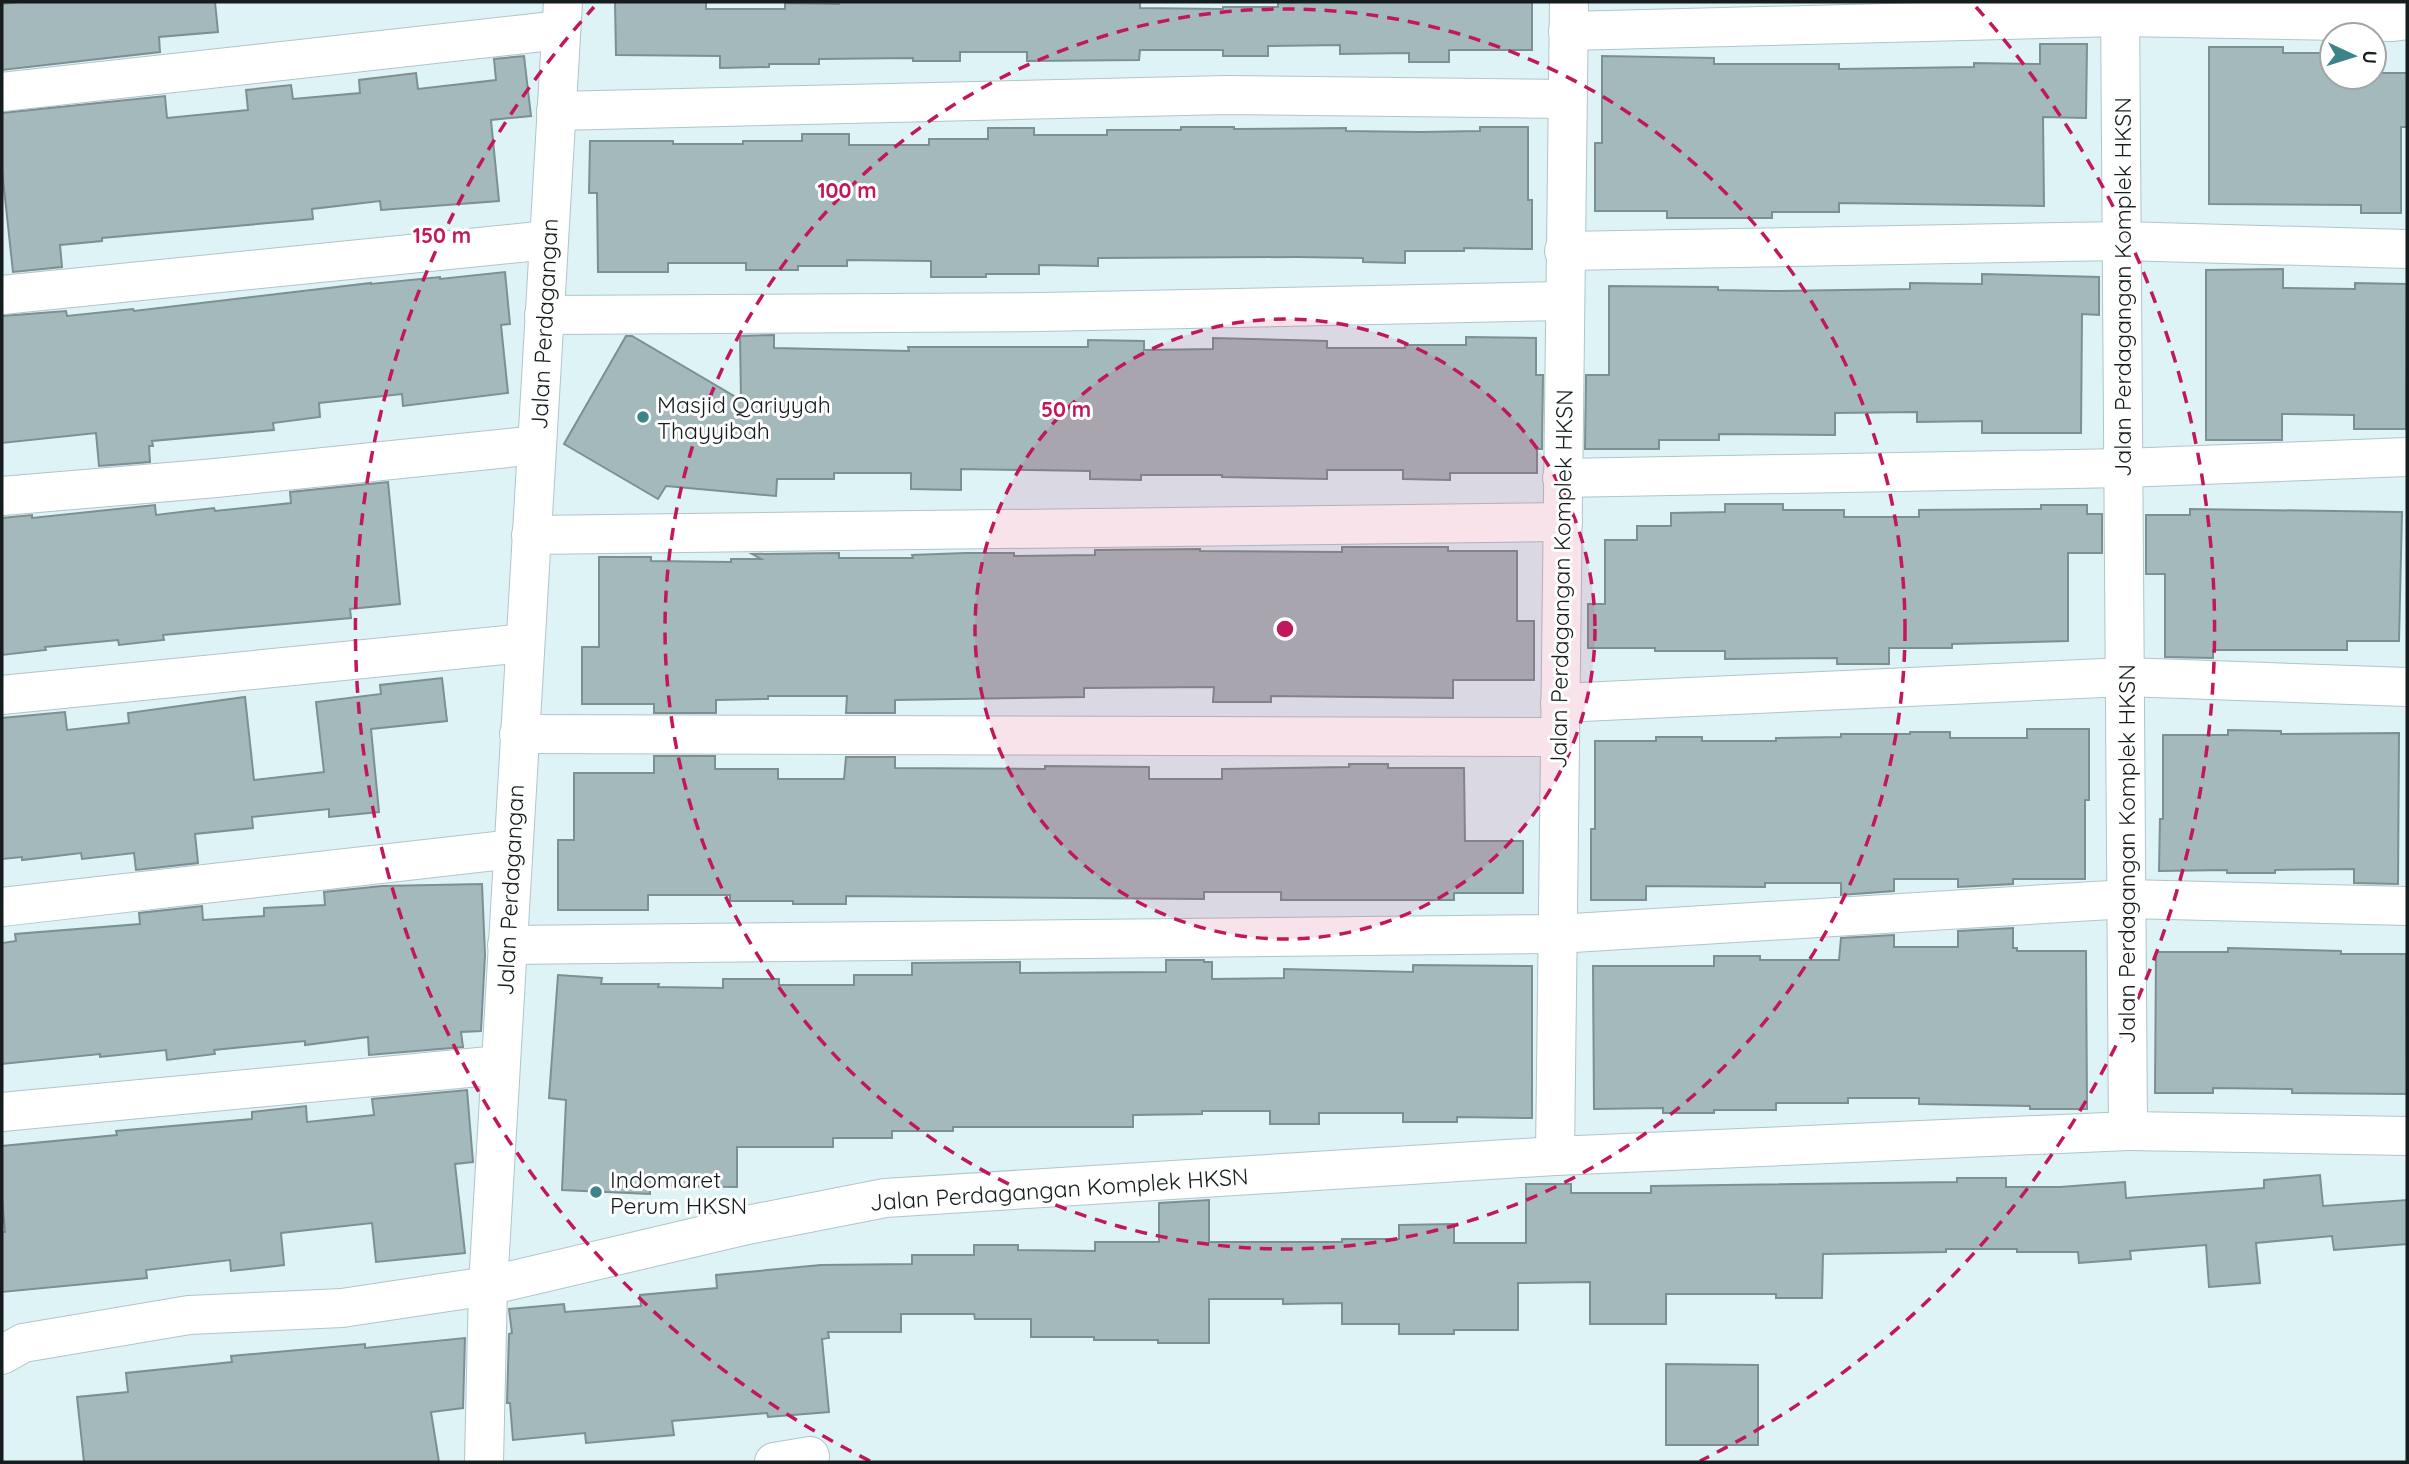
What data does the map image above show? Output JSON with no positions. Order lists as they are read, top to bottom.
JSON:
{
  "streets": {
    "street": ["Jalan Perdagangan Komplek HKSN", "Jalan Perdagangan"]
  },
  "crossings": [
    ["Jalan Perdagangan Komplek HKSN", "Jalan Perdagangan"]
  ],
  "places": ["Masjid Qariyyah Thayyibah", "Indomaret Perum HKSN"],
  "north": "right",
  "rings": ["100 m", "150 m", "50 m"]
}
